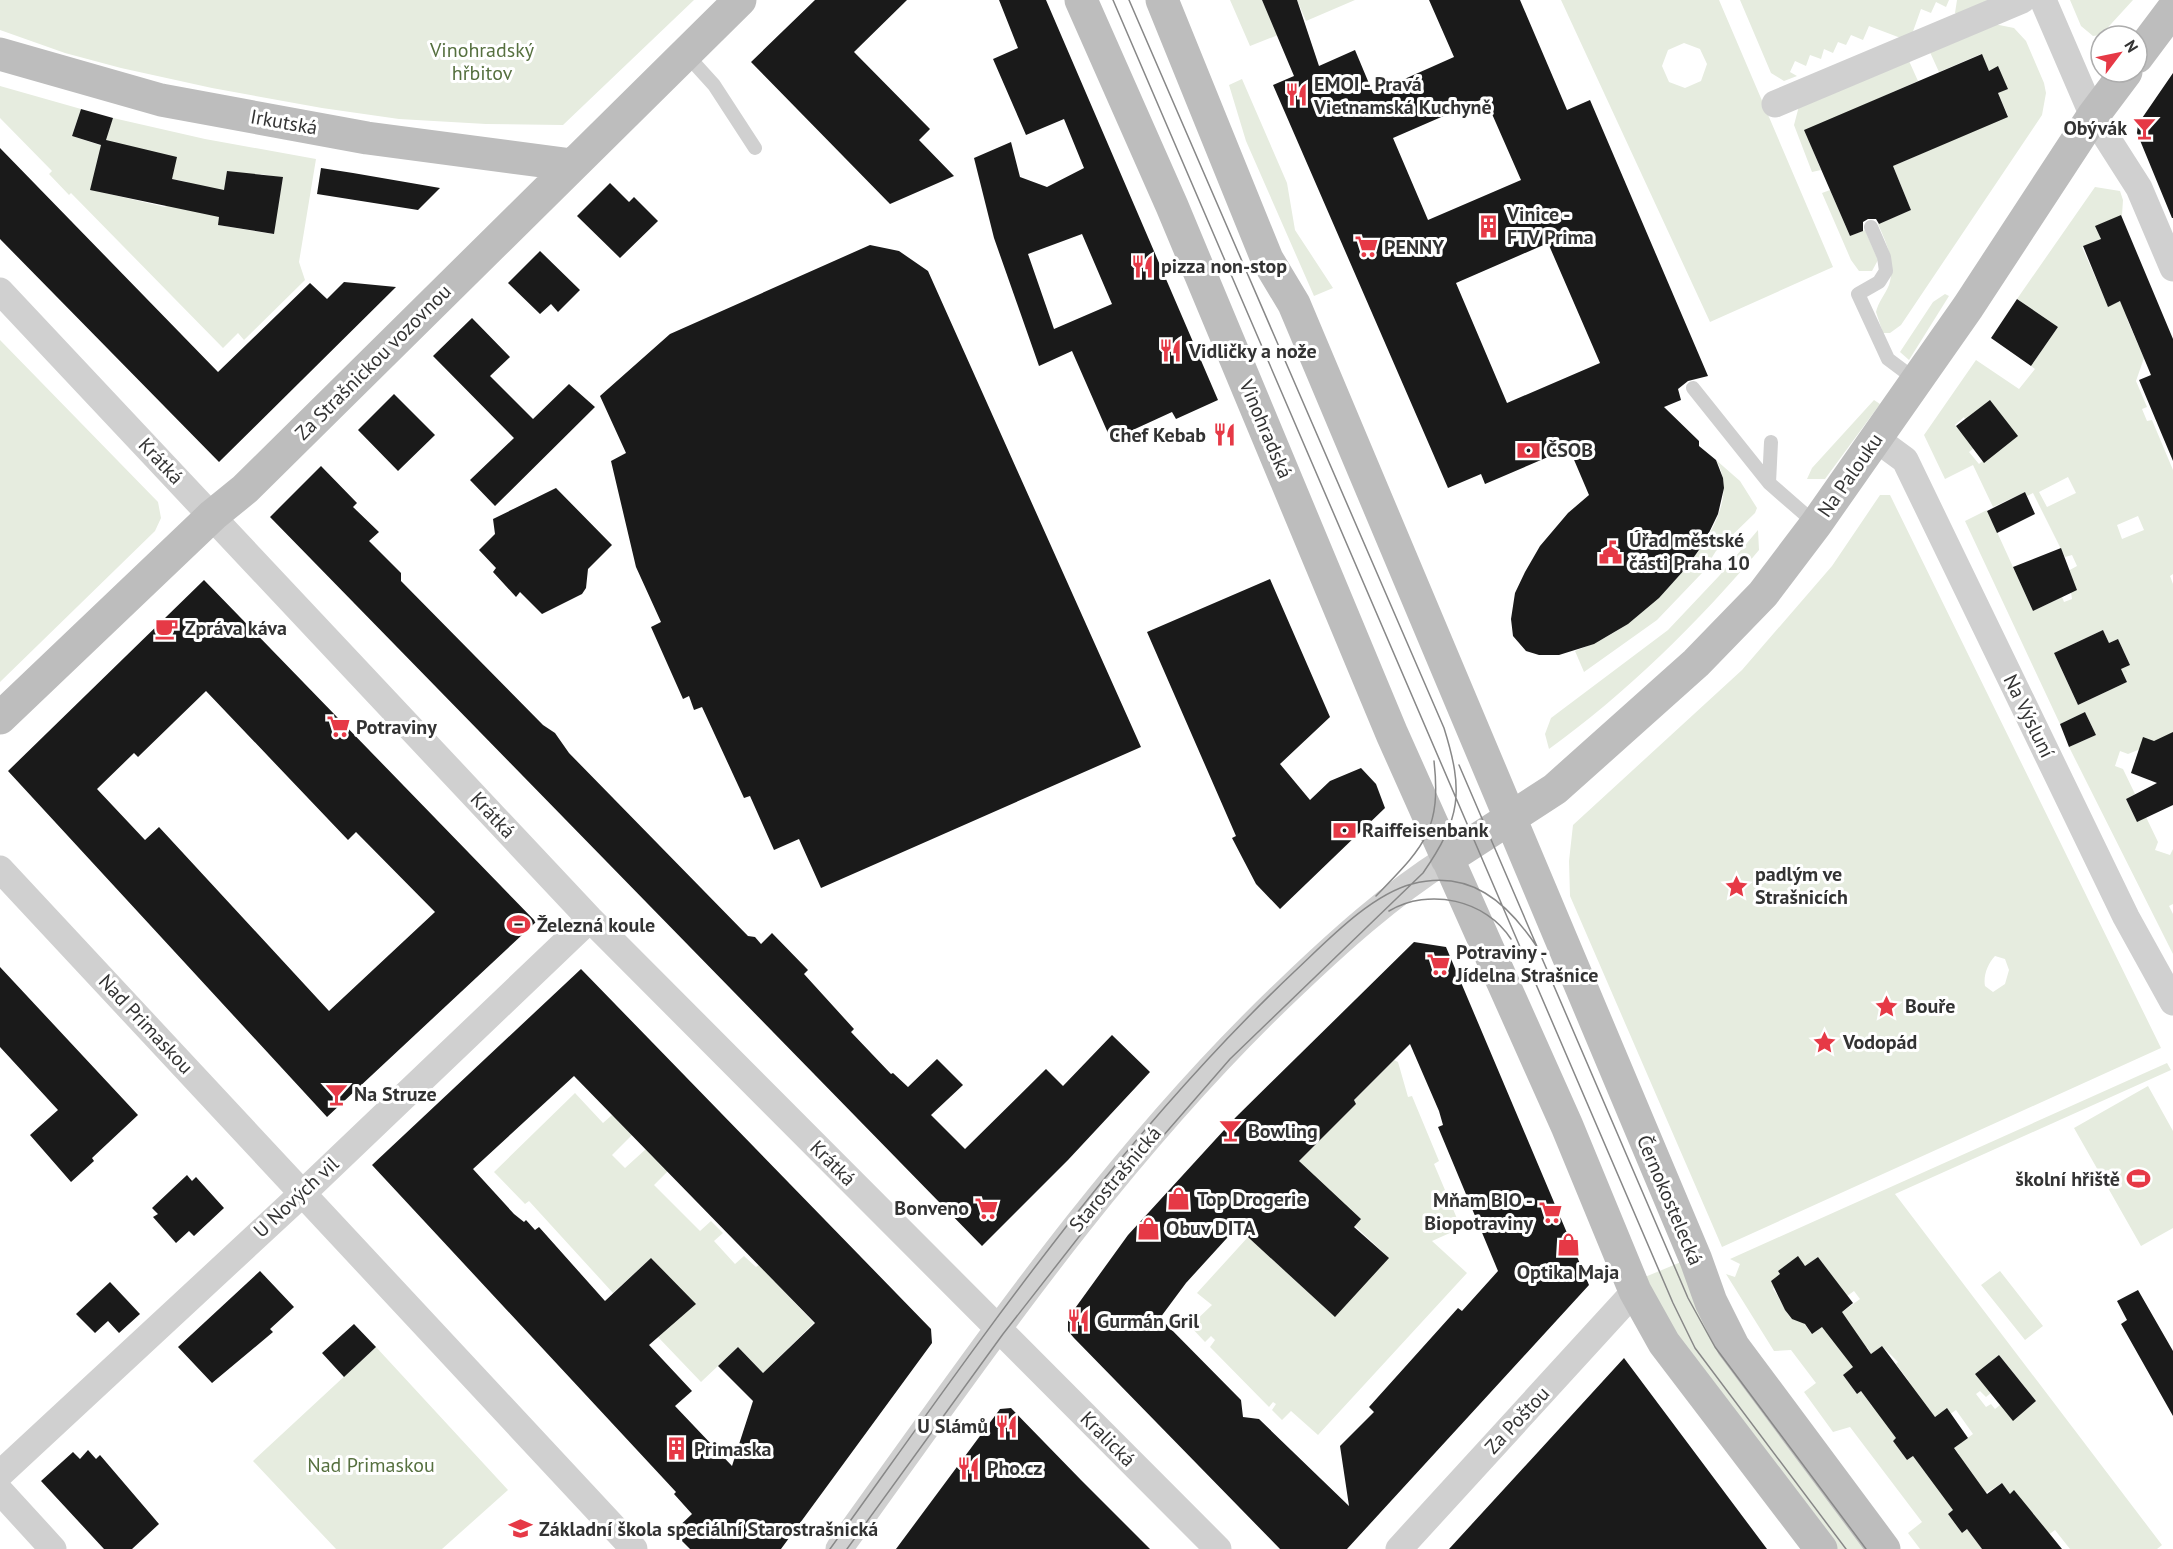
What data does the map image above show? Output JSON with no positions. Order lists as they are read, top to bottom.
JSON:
{
  "streets": {
    "main road": [
      "Irkutská",
      "Za Strašnickou vozovnou",
      "Vinohradská",
      "Na Palouku",
      "Černokostelecká"
    ],
    "street": [
      "Krátká",
      "Na Výsluní",
      "Nad Primaskou",
      "Starostrašnická",
      "U Nových vil",
      "Za Poštou",
      "Kralická"
    ]
  },
  "crossings": [
    ["Irkutská", "Za Strašnickou vozovnou"],
    ["Za Strašnickou vozovnou", "Krátká"],
    ["Vinohradská", "Na Palouku"],
    ["Vinohradská", "Starostrašnická"],
    ["Krátká", "Starostrašnická"],
    ["Krátká", "U Nových vil"],
    ["Krátká", "Kralická"],
    ["Na Palouku", "Na Výsluní"],
    ["Na Palouku", "Starostrašnická"],
    ["Na Palouku", "Černokostelecká"],
    ["Nad Primaskou", "U Nových vil"],
    ["Starostrašnická", "Kralická"]
  ],
  "parks": ["Vinohradský hřbitov", "Nad Primaskou"],
  "places": {
    "restaurant": [
      "EMOI - Pravá Vietnamská Kuchyně",
      "pizza non-stop",
      "Vidličky a nože",
      "Chef Kebab",
      "Gurmán Gril",
      "U Slámů",
      "Pho.cz"
    ],
    "bar": ["Obývák", "Na Struze", "Bowling"],
    "building": ["Vinice - FTV Prima", "Primaska"],
    "supermarket": [
      "PENNY",
      "Potraviny",
      "Potraviny - Jídelna Strašnice",
      "Bonveno",
      "Mňam BIO - Biopotraviny"
    ],
    "bank": ["ČSOB", "Raiffeisenbank"],
    "public building": ["Úřad městské části Praha 10"],
    "cafe": ["Zpráva káva"],
    "place": ["padlým ve Strašnicích", "Bouře", "Vodopád"],
    "sports": ["Železná koule", "školní hřiště"],
    "shop": ["Top Drogerie", "Obuv DITA", "Optika Maja"],
    "school or university": ["Základní škola speciální Starostrašnická"]
  },
  "north": "top right"
}
